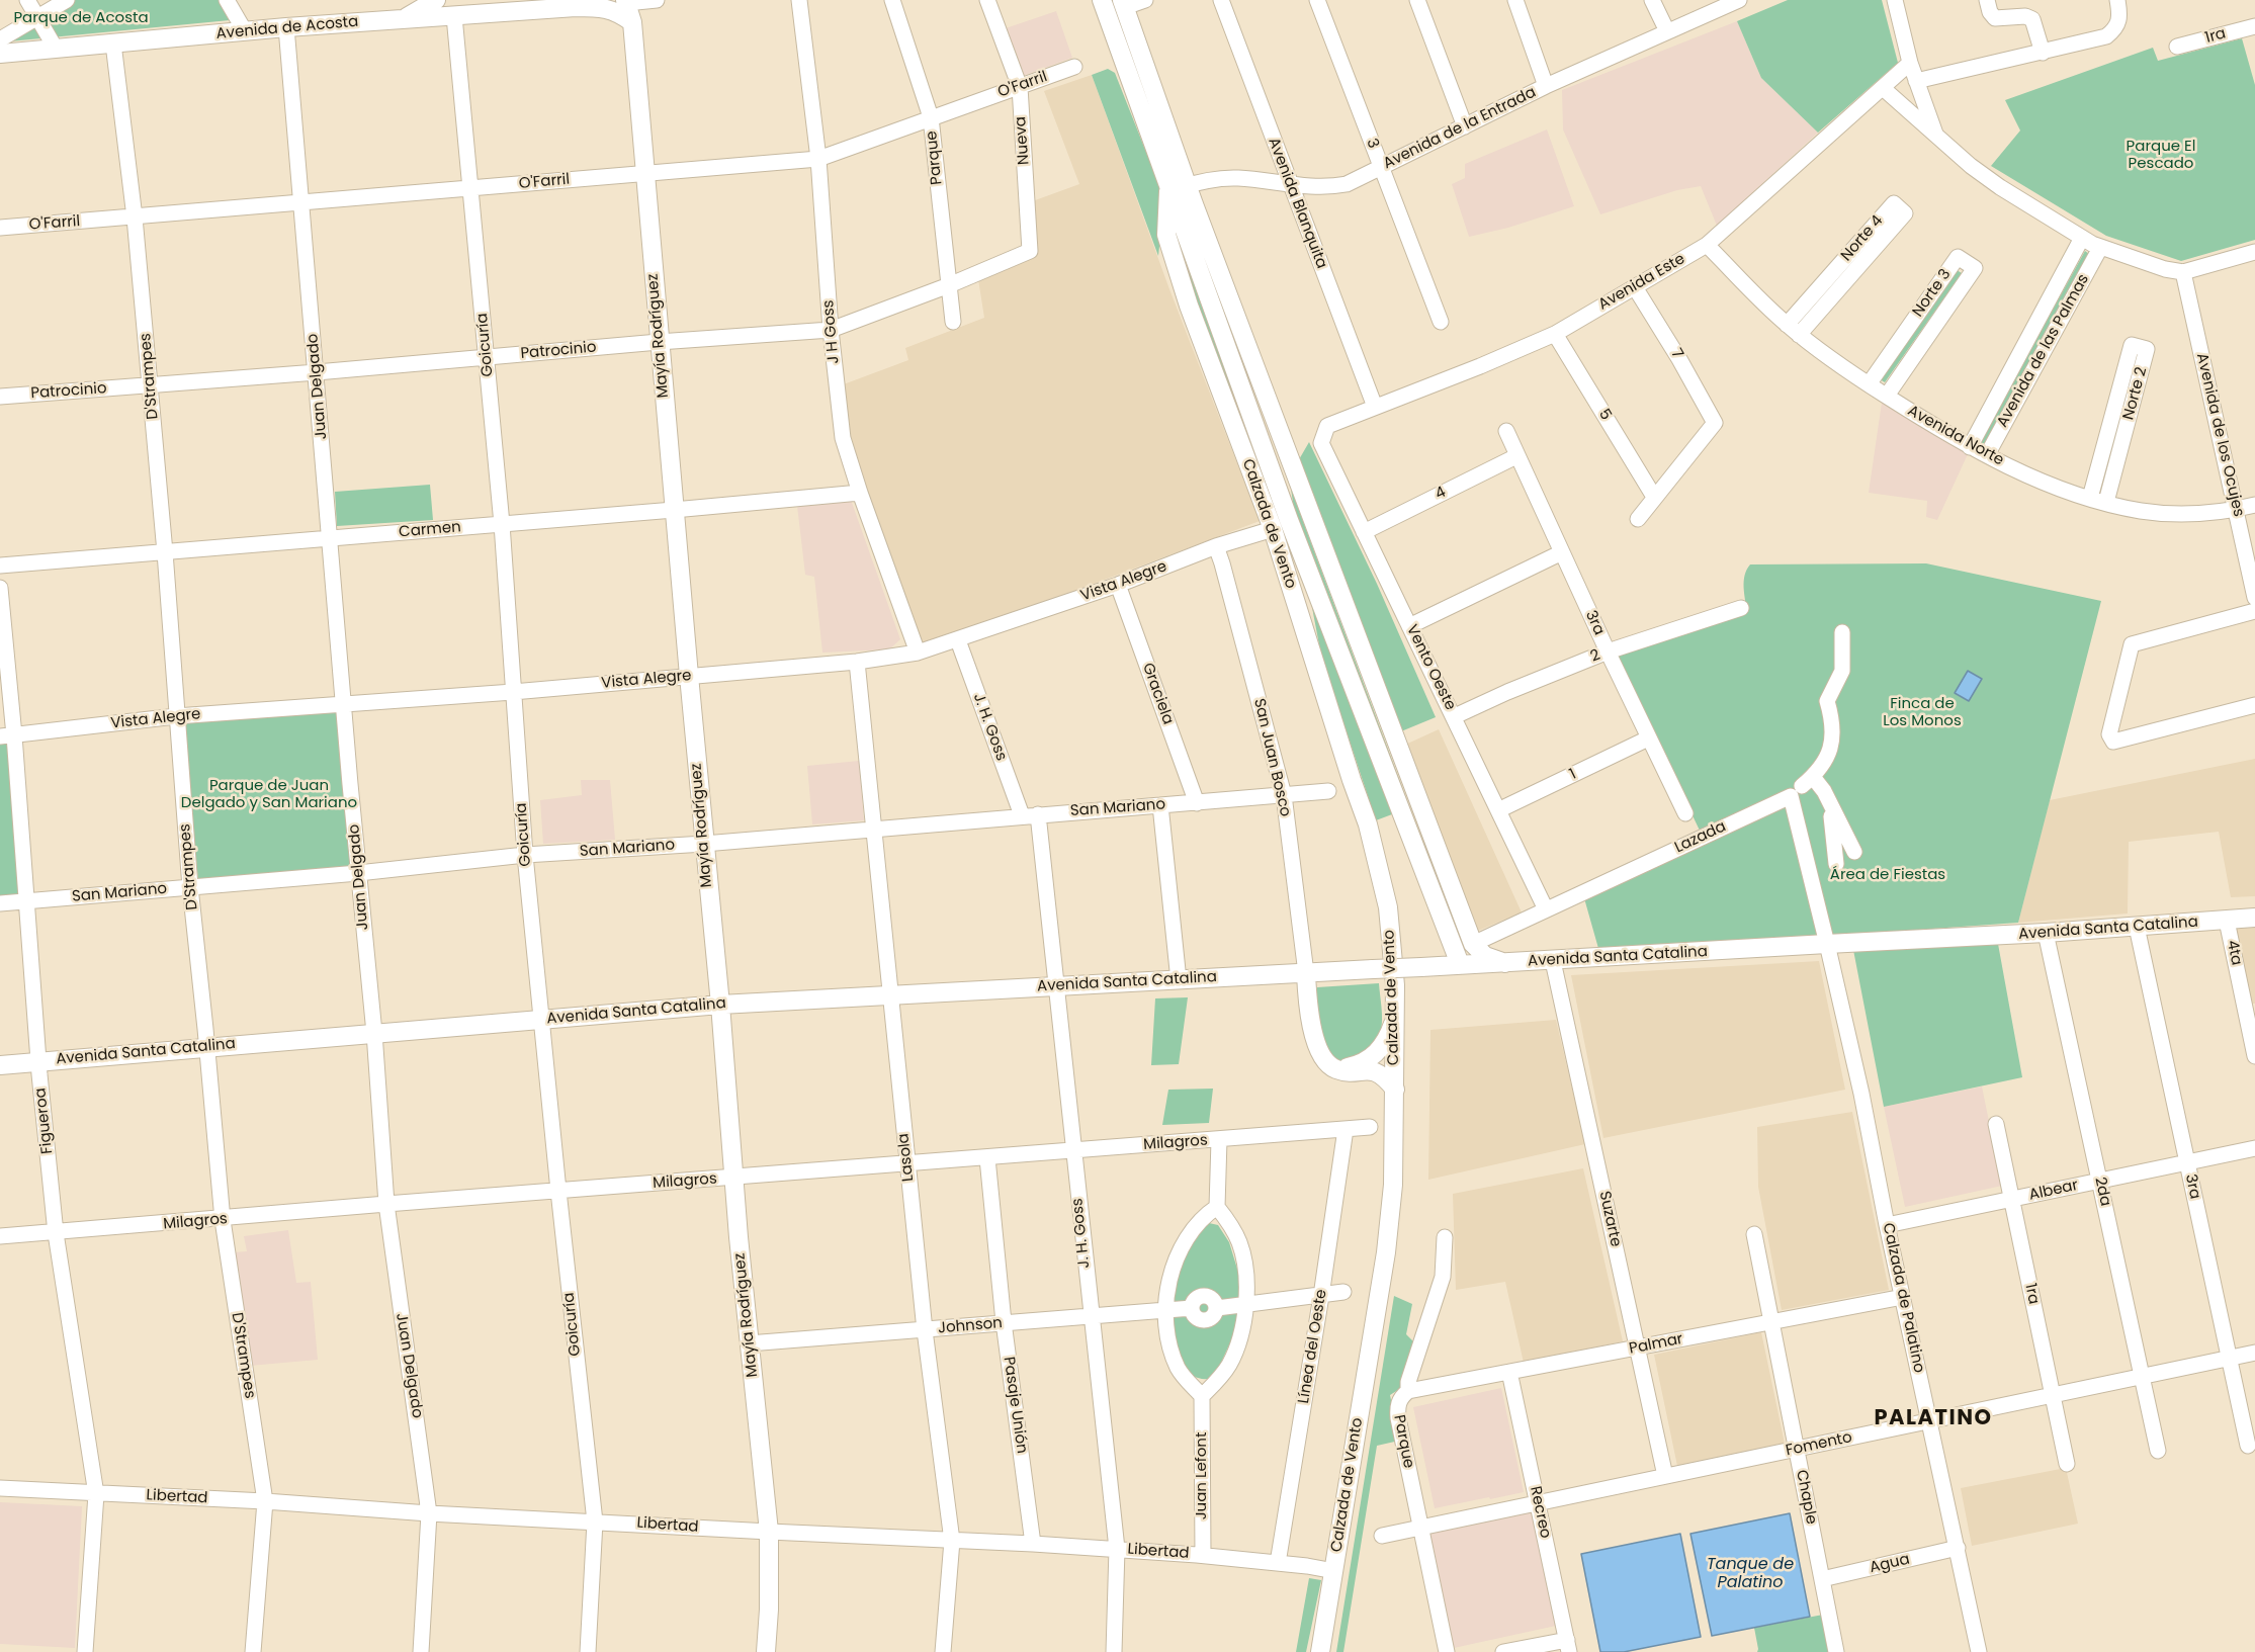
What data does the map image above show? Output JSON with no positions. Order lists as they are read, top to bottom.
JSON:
{
  "streets": {
    "main road": [
      "Avenida de Acosta",
      "Mayía Rodríguez",
      "Calzada de Vento",
      "Avenida Santa Catalina"
    ],
    "street": [
      "1ra",
      "O'Farril",
      "Avenida de la Entrada",
      "Nueva",
      "3",
      "Parque",
      "Avenida Blanquita",
      "Norte 4",
      "Avenida Este",
      "Norte 3",
      "J H Goss",
      "Goicuría",
      "Patrocinio",
      "Avenida de las Palmas",
      "7",
      "D'Strampes",
      "Juan Delgado",
      "Norte 2",
      "5",
      "Avenida de los Ocujes",
      "Avenida Norte",
      "4",
      "Carmen",
      "Vista Alegre",
      "3ra",
      "2",
      "Vento Oeste",
      "Graciela",
      "J. H. Goss",
      "San Juan Bosco",
      "1",
      "San Mariano",
      "Lazada",
      "4ta",
      "Figueroa",
      "Milagros",
      "Lasola",
      "Albear",
      "2da",
      "Suzarte",
      "Calzada de Palatino",
      "Johnson",
      "Palmar",
      "Línea del Oeste",
      "Pasaje Unión",
      "Fomento",
      "Juan Lefont",
      "Libertad",
      "Chaple",
      "Recreo",
      "Agua"
    ]
  },
  "crossings": [
    ["Avenida de Acosta", "Mayía Rodríguez"],
    ["Avenida de Acosta", "Goicuría"],
    ["Avenida de Acosta", "D'Strampes"],
    ["Avenida de Acosta", "Juan Delgado"],
    ["1ra", "Albear"],
    ["1ra", "Fomento"],
    ["O'Farril", "Nueva"],
    ["O'Farril", "Parque"],
    ["O'Farril", "J H Goss"],
    ["O'Farril", "Mayía Rodríguez"],
    ["O'Farril", "Goicuría"],
    ["O'Farril", "D'Strampes"],
    ["O'Farril", "Juan Delgado"],
    ["Avenida de la Entrada", "3"],
    ["Avenida de la Entrada", "Avenida Blanquita"],
    ["Avenida de la Entrada", "Calzada de Vento"],
    ["Nueva", "Patrocinio"],
    ["Parque", "Patrocinio"],
    ["Parque", "Palmar"],
    ["Parque", "Fomento"],
    ["Avenida Blanquita", "Avenida Este"],
    ["Norte 4", "Avenida Norte"],
    ["Avenida Este", "7"],
    ["Avenida Este", "5"],
    ["Avenida Este", "Avenida Norte"],
    ["Avenida Este", "Vento Oeste"],
    ["Norte 3", "Avenida Norte"],
    ["J H Goss", "Patrocinio"],
    ["J H Goss", "Carmen"],
    ["J H Goss", "Vista Alegre"],
    ["Mayía Rodríguez", "Patrocinio"],
    ["Mayía Rodríguez", "Carmen"],
    ["Mayía Rodríguez", "Vista Alegre"],
    ["Mayía Rodríguez", "San Mariano"],
    ["Mayía Rodríguez", "Avenida Santa Catalina"],
    ["Mayía Rodríguez", "Milagros"],
    ["Mayía Rodríguez", "Johnson"],
    ["Mayía Rodríguez", "Libertad"],
    ["Goicuría", "Patrocinio"],
    ["Goicuría", "Carmen"],
    ["Goicuría", "Vista Alegre"],
    ["Goicuría", "San Mariano"],
    ["Goicuría", "Avenida Santa Catalina"],
    ["Goicuría", "Milagros"],
    ["Goicuría", "Libertad"],
    ["Patrocinio", "D'Strampes"],
    ["Patrocinio", "Juan Delgado"],
    ["Avenida de las Palmas", "Avenida Norte"],
    ["7", "5"],
    ["D'Strampes", "Carmen"],
    ["D'Strampes", "Vista Alegre"],
    ["D'Strampes", "San Mariano"],
    ["D'Strampes", "Avenida Santa Catalina"],
    ["D'Strampes", "Milagros"],
    ["D'Strampes", "Libertad"],
    ["Juan Delgado", "Carmen"],
    ["Juan Delgado", "Vista Alegre"],
    ["Juan Delgado", "San Mariano"],
    ["Juan Delgado", "Avenida Santa Catalina"],
    ["Juan Delgado", "Milagros"],
    ["Juan Delgado", "Libertad"],
    ["Norte 2", "Avenida Norte"],
    ["Avenida de los Ocujes", "Avenida Norte"],
    ["4", "3ra"],
    ["4", "Vento Oeste"],
    ["Calzada de Vento", "Vista Alegre"],
    ["Calzada de Vento", "Avenida Santa Catalina"],
    ["Calzada de Vento", "Libertad"],
    ["Vista Alegre", "Graciela"],
    ["Vista Alegre", "J. H. Goss"],
    ["Vista Alegre", "San Juan Bosco"],
    ["Vista Alegre", "Figueroa"],
    ["Vista Alegre", "Lasola"],
    ["3ra", "2"],
    ["3ra", "1"],
    ["3ra", "Avenida Santa Catalina"],
    ["3ra", "Albear"],
    ["3ra", "Fomento"],
    ["2", "Vento Oeste"],
    ["Vento Oeste", "1"],
    ["Vento Oeste", "Lazada"],
    ["Graciela", "San Mariano"],
    ["J. H. Goss", "San Mariano"],
    ["J. H. Goss", "Avenida Santa Catalina"],
    ["J. H. Goss", "Milagros"],
    ["J. H. Goss", "Johnson"],
    ["J. H. Goss", "Libertad"],
    ["San Juan Bosco", "San Mariano"],
    ["San Juan Bosco", "Avenida Santa Catalina"],
    ["San Mariano", "Figueroa"],
    ["San Mariano", "Lasola"],
    ["Lazada", "Avenida Santa Catalina"],
    ["Lazada", "Calzada de Palatino"],
    ["Avenida Santa Catalina", "4ta"],
    ["Avenida Santa Catalina", "Figueroa"],
    ["Avenida Santa Catalina", "Lasola"],
    ["Avenida Santa Catalina", "2da"],
    ["Avenida Santa Catalina", "Suzarte"],
    ["Avenida Santa Catalina", "Calzada de Palatino"],
    ["Figueroa", "Milagros"],
    ["Figueroa", "Libertad"],
    ["Milagros", "Lasola"],
    ["Milagros", "Línea del Oeste"],
    ["Milagros", "Pasaje Unión"],
    ["Lasola", "Johnson"],
    ["Lasola", "Libertad"],
    ["Albear", "2da"],
    ["Albear", "Calzada de Palatino"],
    ["2da", "Fomento"],
    ["Suzarte", "Palmar"],
    ["Suzarte", "Fomento"],
    ["Calzada de Palatino", "Palmar"],
    ["Calzada de Palatino", "Fomento"],
    ["Calzada de Palatino", "Agua"],
    ["Johnson", "Línea del Oeste"],
    ["Johnson", "Pasaje Unión"],
    ["Palmar", "Chaple"],
    ["Palmar", "Recreo"],
    ["Línea del Oeste", "Libertad"],
    ["Pasaje Unión", "Libertad"],
    ["Fomento", "Chaple"],
    ["Fomento", "Recreo"],
    ["Juan Lefont", "Libertad"],
    ["Chaple", "Agua"]
  ],
  "districts": ["PALATINO"],
  "water": ["Tanque de Palatino"],
  "parks": [
    "Parque de Acosta",
    "Parque El Pescado",
    "Finca de Los Monos",
    "Parque de Juan Delgado y San Mariano",
    "Área de Fiestas"
  ]
}
